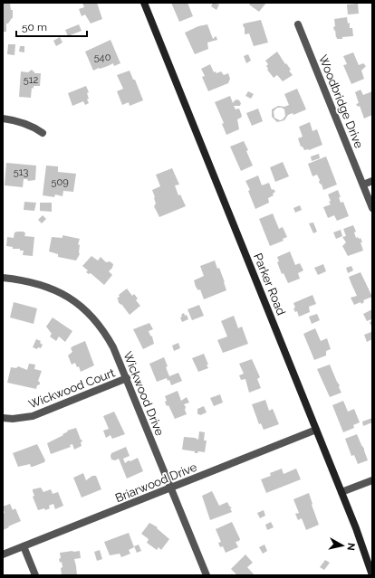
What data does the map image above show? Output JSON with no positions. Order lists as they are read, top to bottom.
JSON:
{
  "streets": {
    "street": [
      "Woodbridge Drive",
      "Parker Road",
      "Wickwood Court",
      "Wickwood Drive",
      "Briarwood Drive"
    ]
  },
  "crossings": [
    ["Parker Road", "Briarwood Drive"],
    ["Wickwood Court", "Wickwood Drive"],
    ["Wickwood Drive", "Briarwood Drive"]
  ],
  "house_numbers": [
    "540",
    "512",
    "513",
    "509"
  ],
  "scale_bar": "50 m",
  "north": "right"
}
